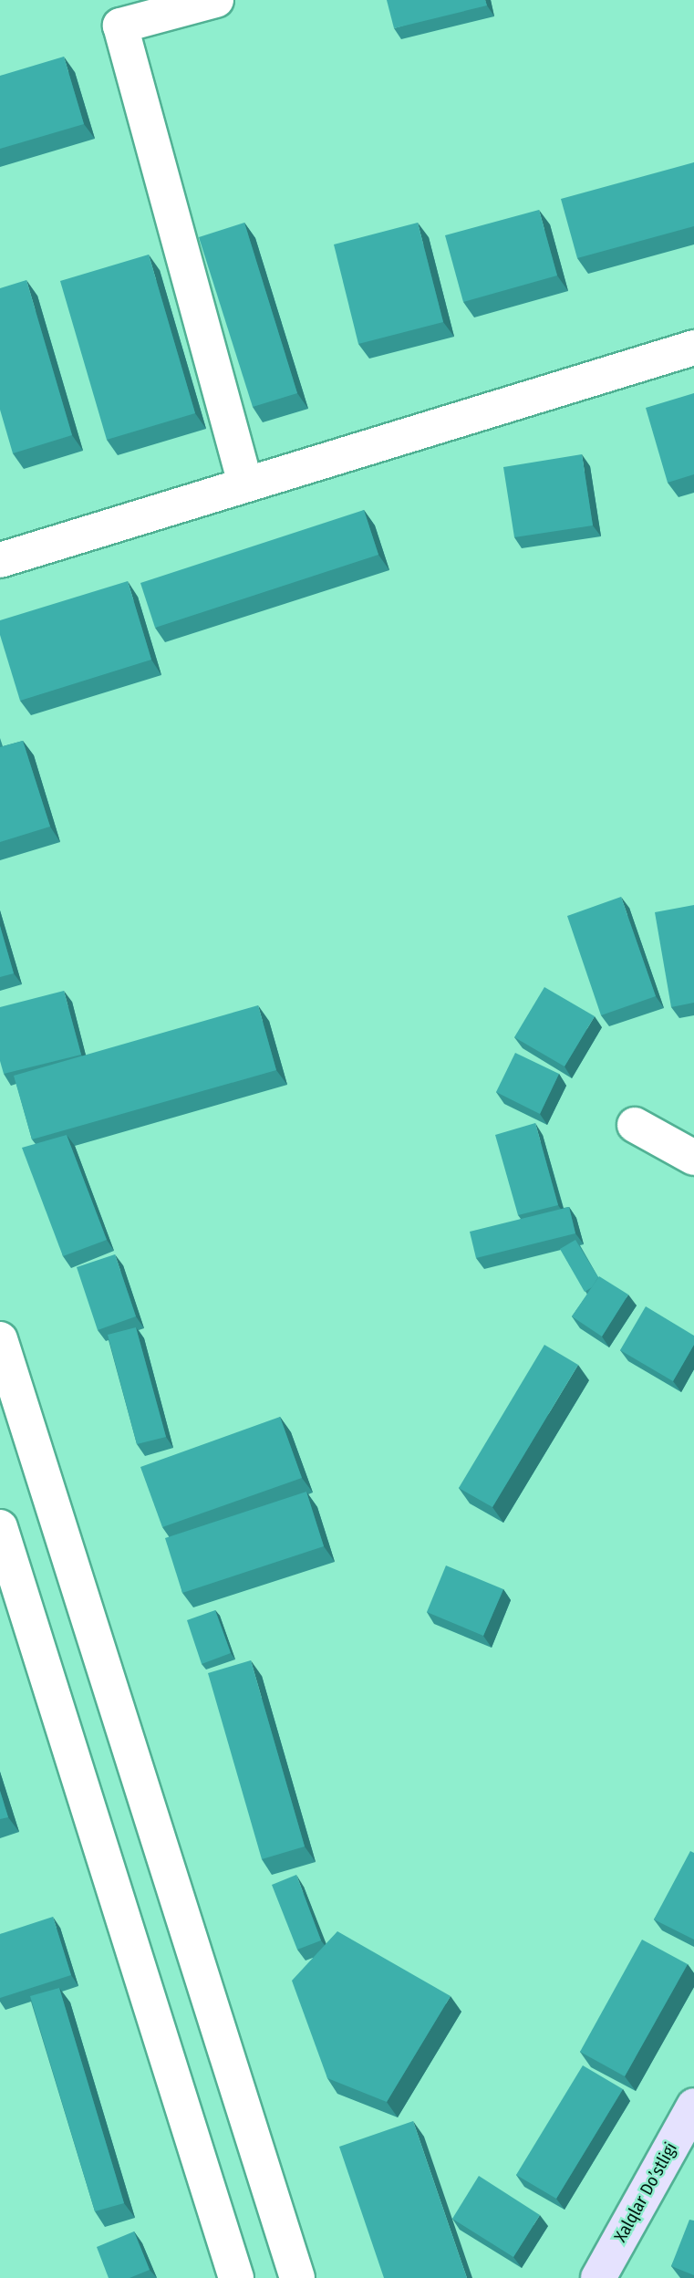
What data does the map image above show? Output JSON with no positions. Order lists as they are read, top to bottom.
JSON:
{
  "streets": {
    "main road": ["Xalqlar Do’stligi"]
  }
}
